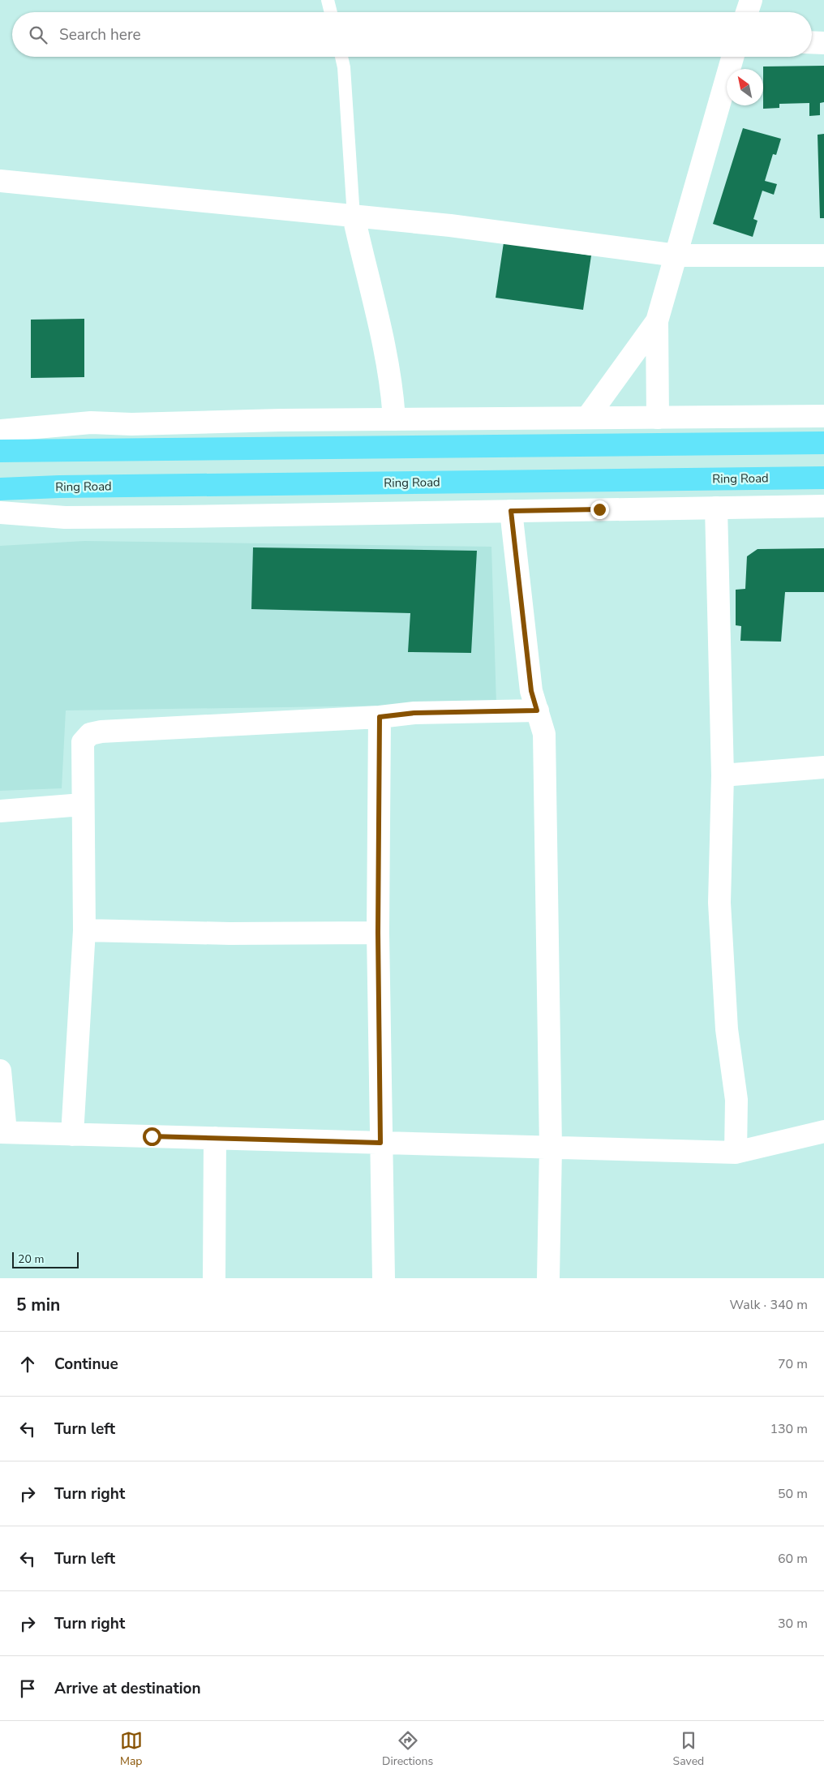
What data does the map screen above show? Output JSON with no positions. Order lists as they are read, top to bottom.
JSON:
{
  "streets": {
    "highway": ["Ring Road"]
  },
  "scale_bar": "20 m",
  "north": "top left",
  "page": {
    "search": "Search here",
    "scale": "20 m",
    "heading": ["5 min", "Walk · 340 m"],
    "list": [
      ["Continue", "70 m"],
      ["Turn left", "130 m"],
      ["Turn right", "50 m"],
      ["Turn left", "60 m"],
      ["Turn right", "30 m"],
      "Arrive at destination"
    ],
    "nav": ["Map", "Directions", "Saved"]
  }
}
